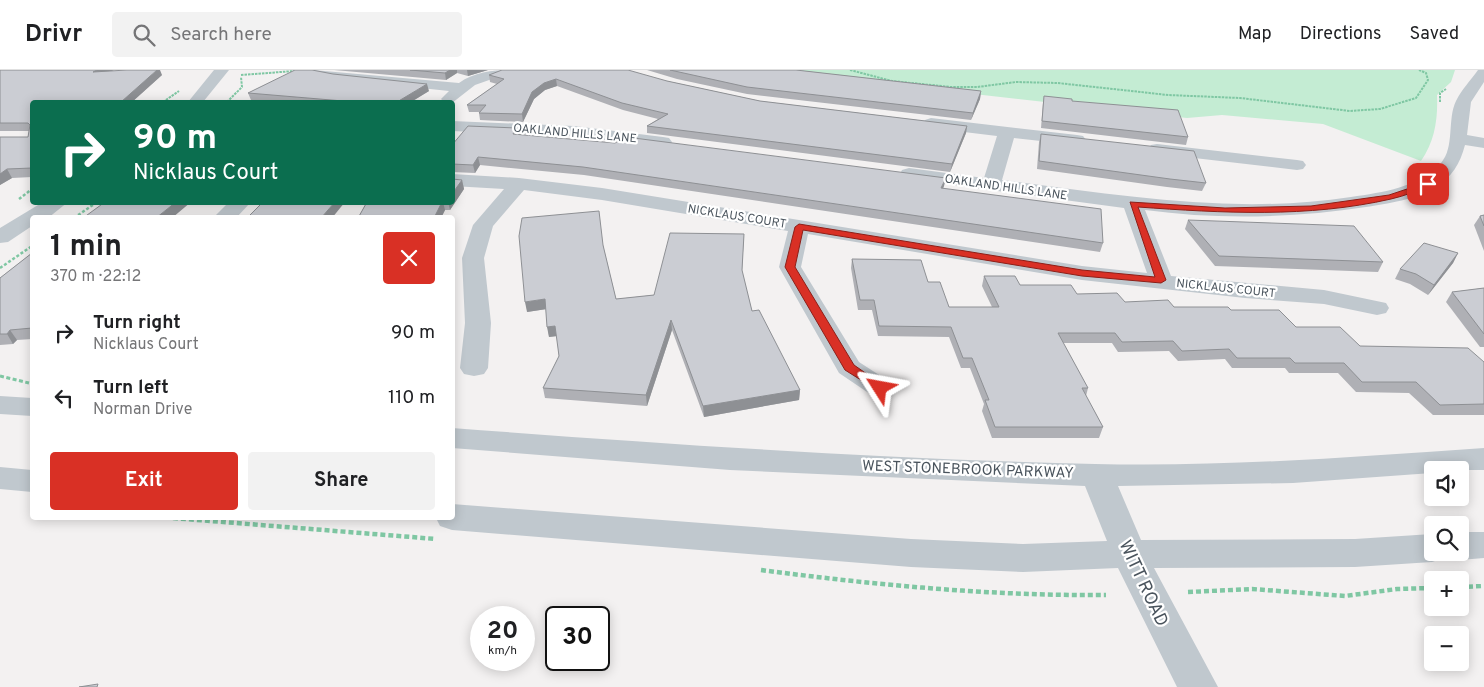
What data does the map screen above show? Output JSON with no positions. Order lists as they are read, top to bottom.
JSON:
{
  "streets": {
    "street": [
      "OAKLAND HILLS LANE",
      "NICKLAUS COURT",
      "WEST STONEBROOK PARKWAY",
      "WITT ROAD"
    ]
  },
  "crossings": [
    ["WEST STONEBROOK PARKWAY", "WITT ROAD"]
  ],
  "page": {
    "header": "Drivr",
    "search": "Search here",
    "nav": ["Map", "Directions", "Saved"],
    "turn": ["90 m", "Nicklaus Court"],
    "heading": ["1 min", "370 m · 22:12"],
    "list": [
      {
        "name": "Turn right",
        "note": "Nicklaus Court",
        "value": "90 m"
      },
      {
        "name": "Turn left",
        "note": "Norman Drive",
        "value": "110 m"
      }
    ],
    "buttons": ["Exit", "Share"],
    "map_buttons": ["+", "−"],
    "speed": "20 km/h",
    "limit": "30"
  }
}
